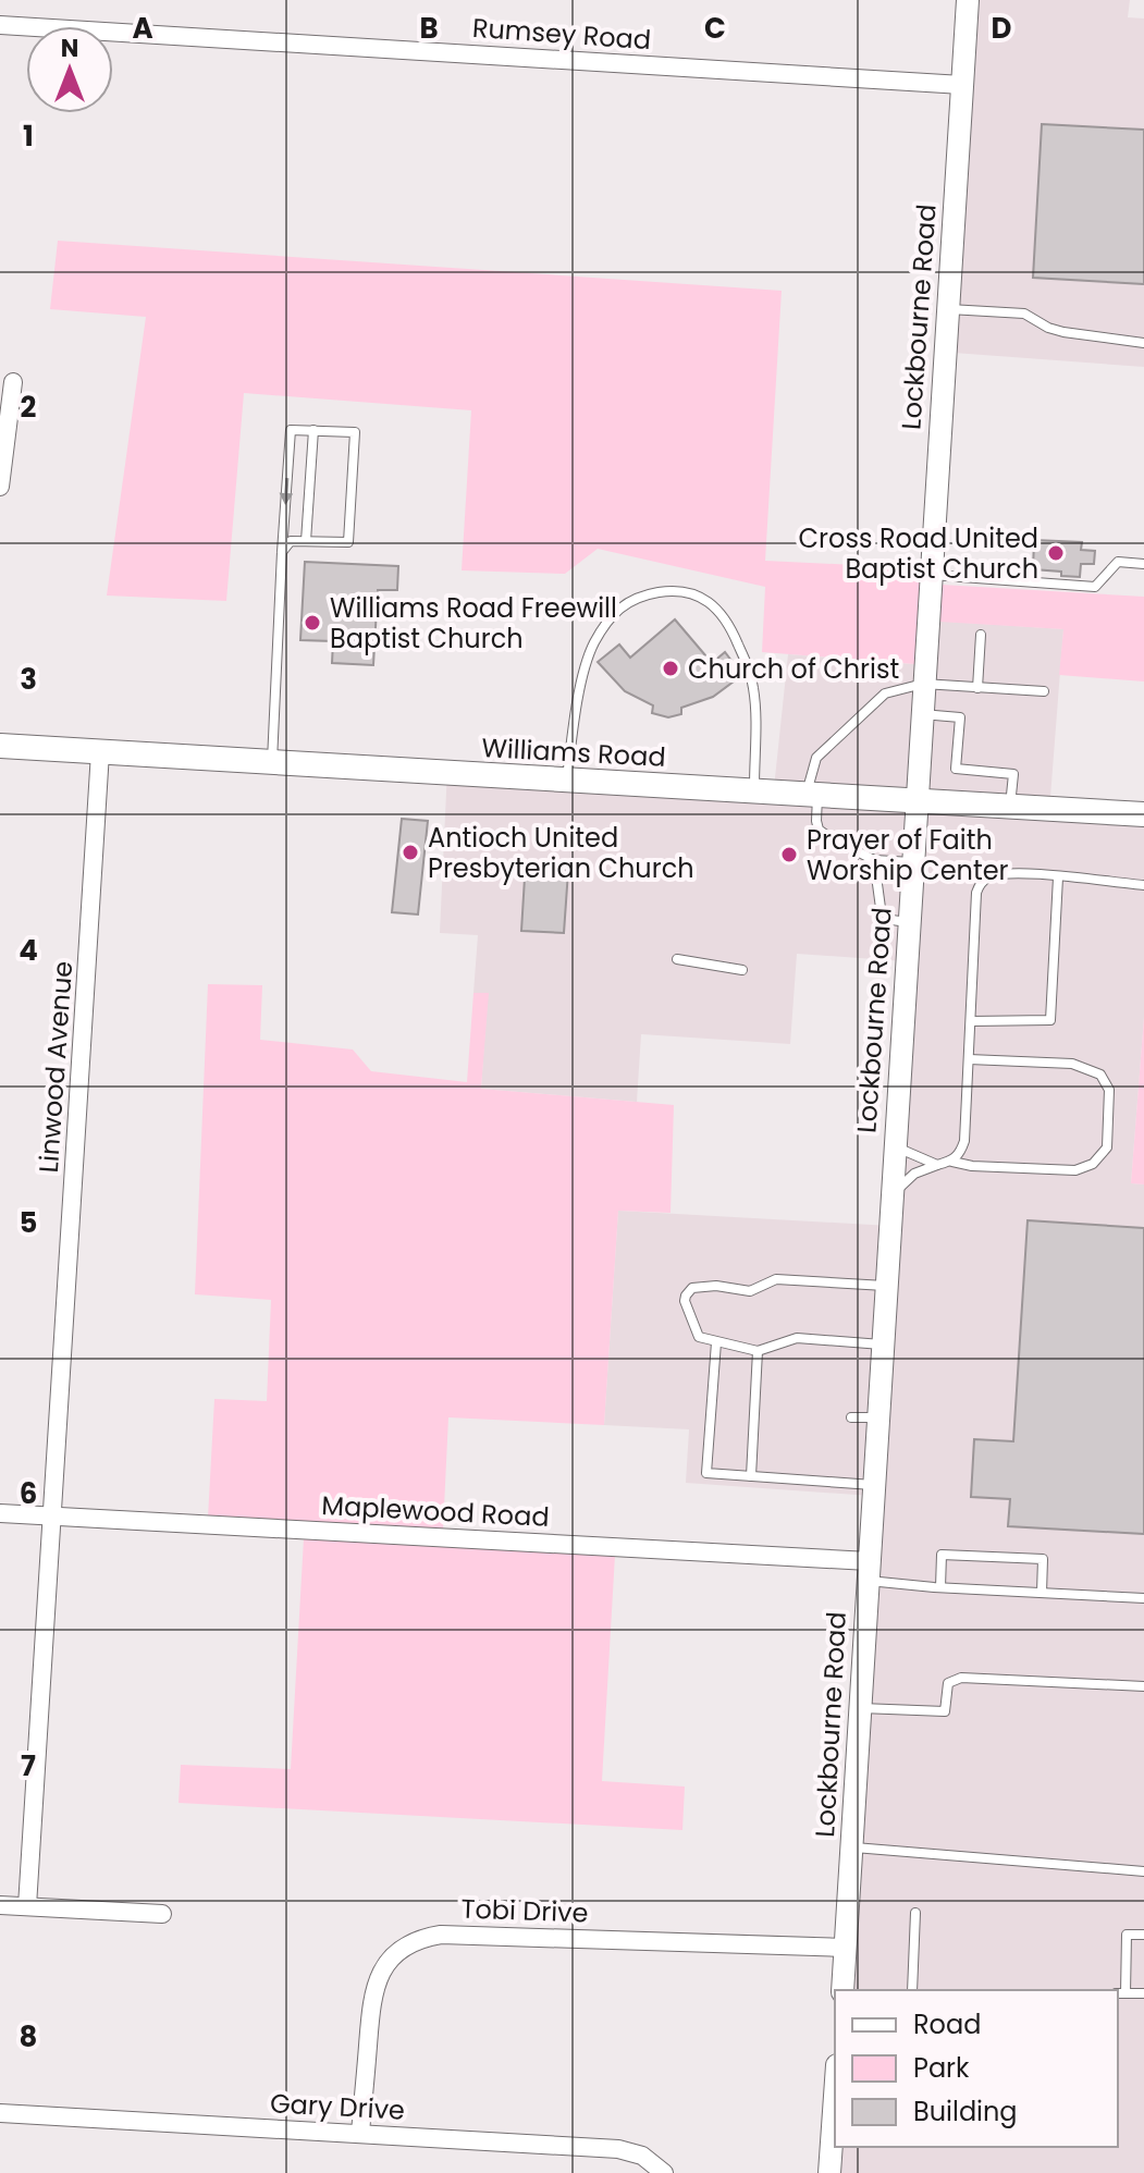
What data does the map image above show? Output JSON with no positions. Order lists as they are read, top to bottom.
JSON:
{
  "streets": {
    "main road": ["Williams Road"],
    "street": [
      "Rumsey Road",
      "Lockbourne Road",
      "Linwood Avenue",
      "Maplewood Road",
      "Tobi Drive",
      "Gary Drive"
    ]
  },
  "crossings": [
    ["Rumsey Road", "Lockbourne Road"],
    ["Lockbourne Road", "Williams Road"],
    ["Lockbourne Road", "Maplewood Road"],
    ["Lockbourne Road", "Tobi Drive"],
    ["Williams Road", "Linwood Avenue"],
    ["Linwood Avenue", "Maplewood Road"],
    ["Tobi Drive", "Gary Drive"]
  ],
  "places": [
    "Cross Road United Baptist Church",
    "Williams Road Freewill Baptist Church",
    "Church of Christ",
    "Antioch United Presbyterian Church",
    "Prayer of Faith Worship Center"
  ],
  "legend": ["Road", "Park", "Building"],
  "north": "top",
  "grid": {
    "columns": [
      "A",
      "B",
      "C",
      "D"
    ],
    "rows": [
      "1",
      "2",
      "3",
      "4",
      "5",
      "6",
      "7",
      "8"
    ]
  }
}
